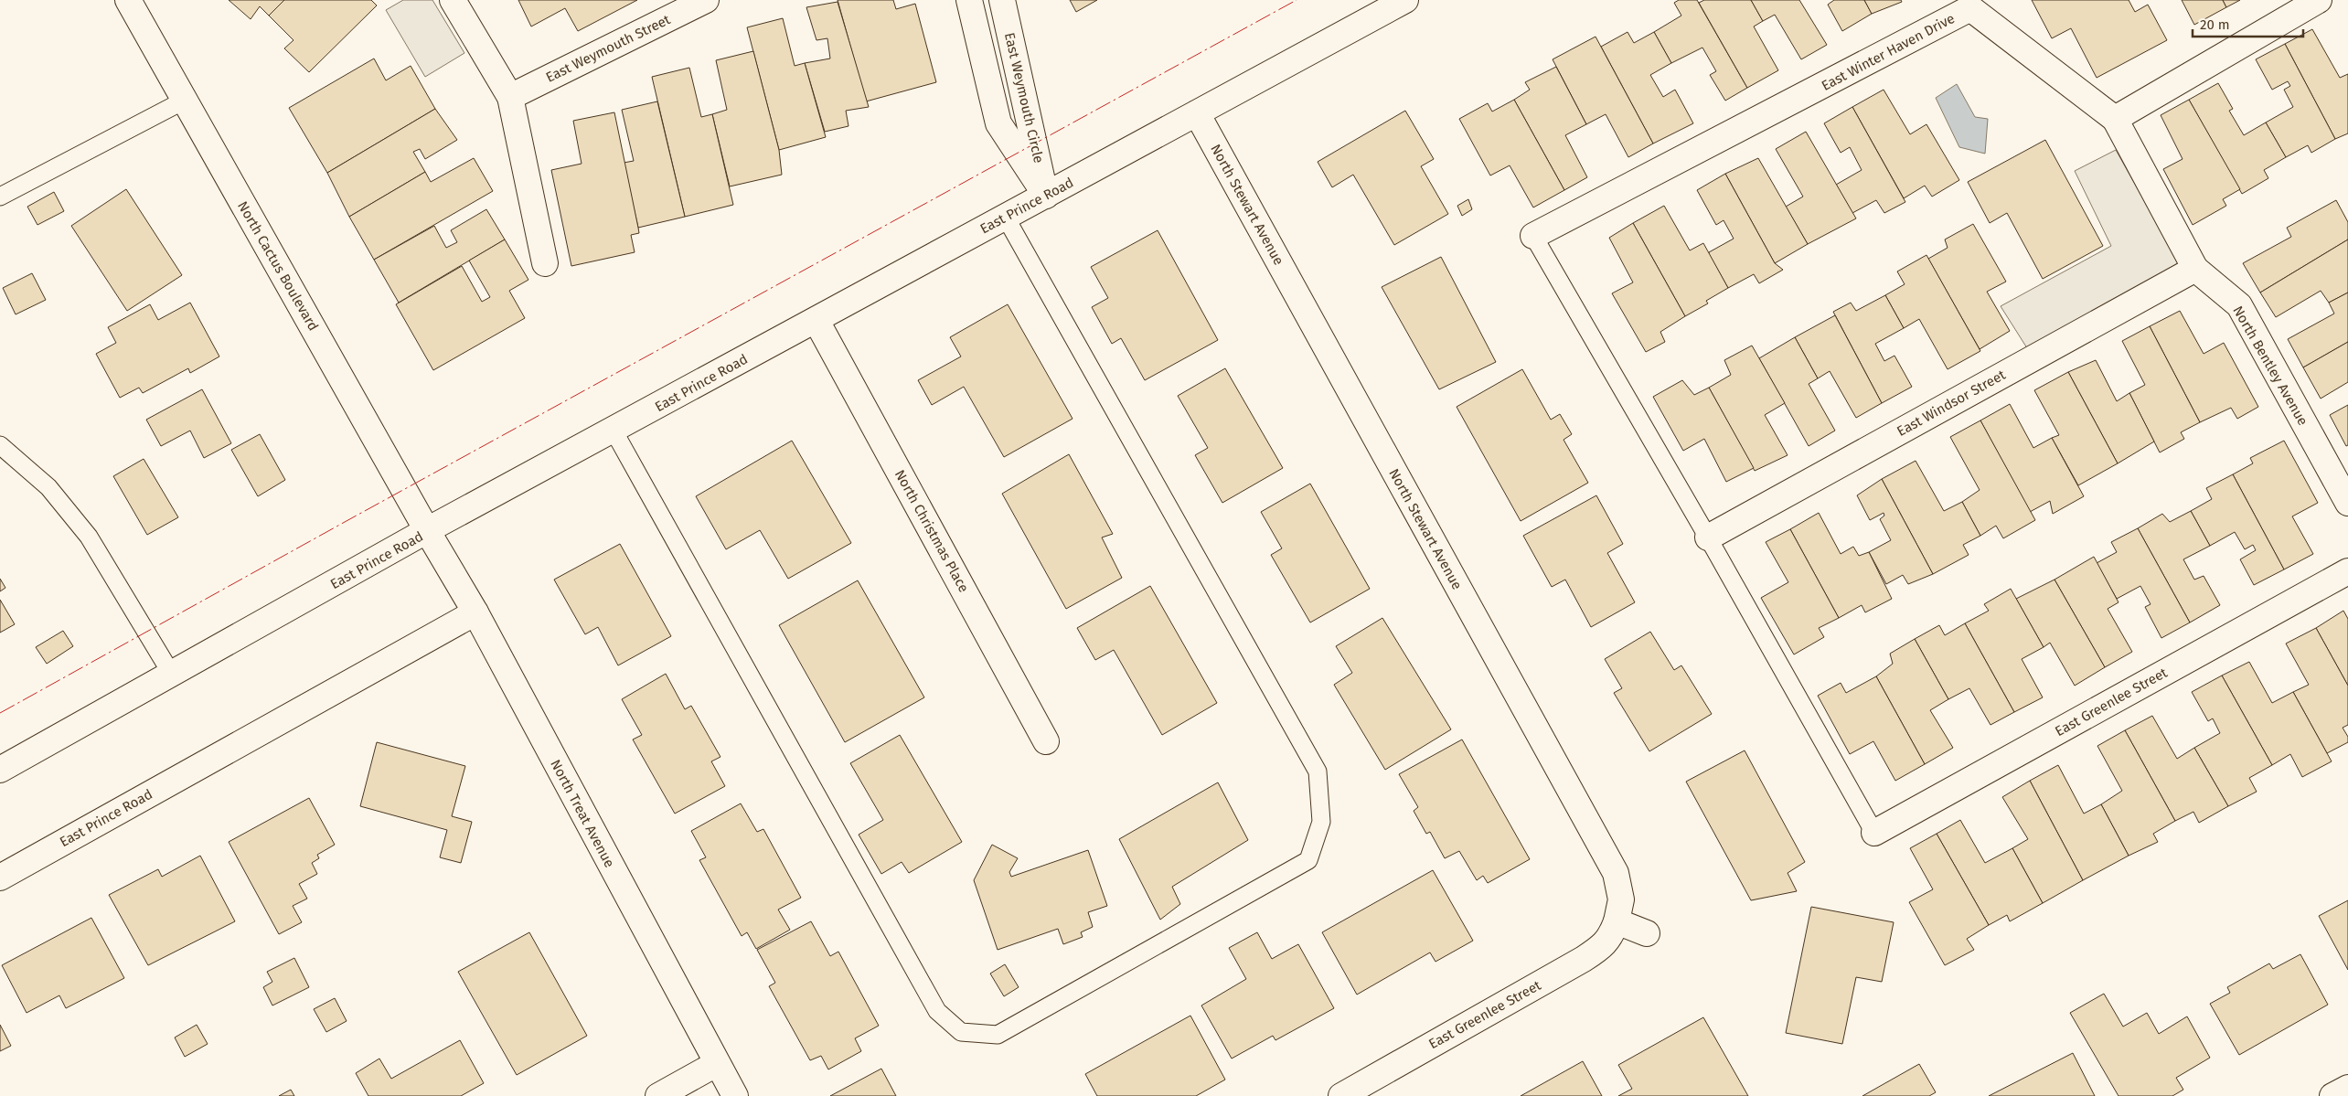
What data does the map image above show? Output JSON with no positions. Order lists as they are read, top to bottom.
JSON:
{
  "streets": {
    "street": [
      "East Weymouth Street",
      "East Winter Haven Drive",
      "East Weymouth Circle",
      "North Stewart Avenue",
      "East Prince Road",
      "North Cactus Boulevard",
      "North Bentley Avenue",
      "East Windsor Street",
      "North Christmas Place",
      "East Greenlee Street",
      "North Treat Avenue"
    ]
  },
  "crossings": [
    ["East Winter Haven Drive", "North Bentley Avenue"],
    ["East Weymouth Circle", "East Prince Road"],
    ["North Stewart Avenue", "East Prince Road"],
    ["North Stewart Avenue", "East Greenlee Street"],
    ["East Prince Road", "North Cactus Boulevard"],
    ["East Prince Road", "North Christmas Place"],
    ["East Prince Road", "North Treat Avenue"],
    ["North Cactus Boulevard", "North Treat Avenue"],
    ["North Bentley Avenue", "East Windsor Street"]
  ],
  "scale_bar": "20 m"
}
